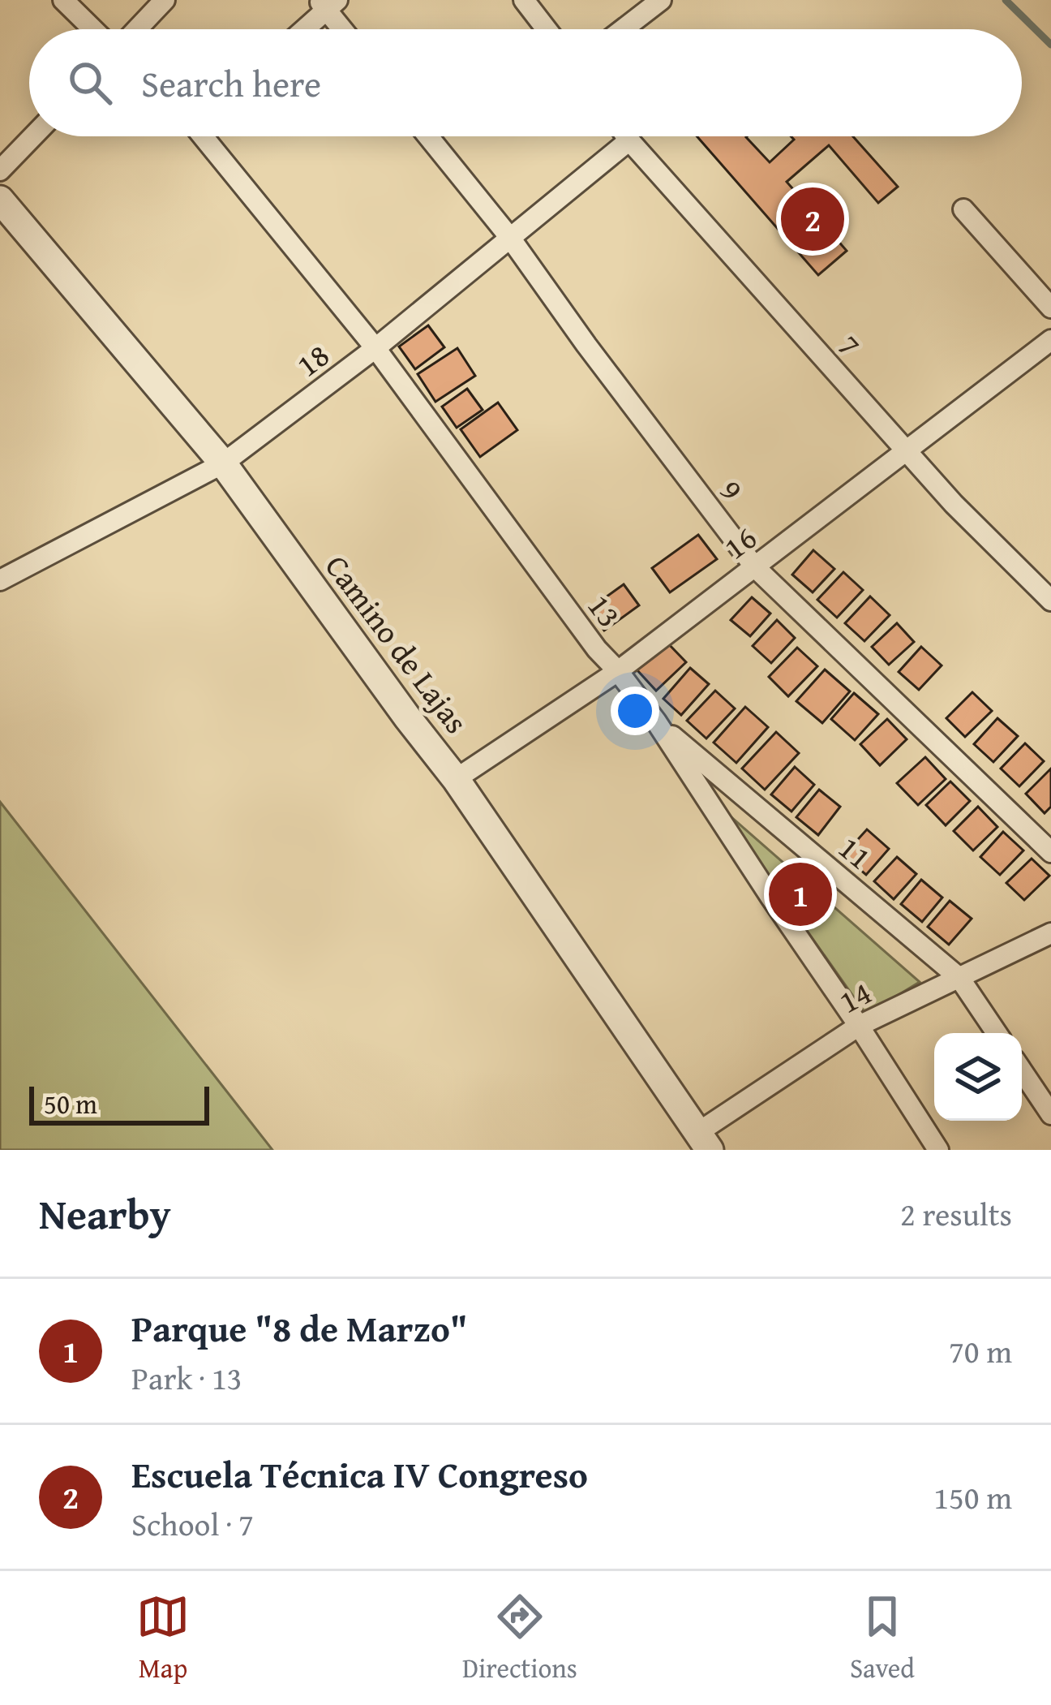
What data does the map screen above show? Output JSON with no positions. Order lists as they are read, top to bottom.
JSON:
{
  "streets": {
    "street": [
      "7",
      "18",
      "9",
      "16",
      "13",
      "Camino de Lajas",
      "11",
      "14"
    ]
  },
  "crossings": [
    ["7", "18"],
    ["7", "16"],
    ["18", "9"],
    ["18", "13"],
    ["18", "Camino de Lajas"],
    ["9", "16"],
    ["16", "13"],
    ["16", "Camino de Lajas"],
    ["13", "11"],
    ["13", "14"],
    ["Camino de Lajas", "14"],
    ["11", "14"]
  ],
  "scale_bar": "50 m",
  "page": {
    "search": "Search here",
    "pins": ["2", "1"],
    "scale": "50 m",
    "heading": ["Nearby", "2 results"],
    "list": [
      {
        "mark": "1",
        "name": "Parque \"8 de Marzo\"",
        "note": "Park · 13",
        "value": "70 m"
      },
      {
        "mark": "2",
        "name": "Escuela Técnica IV Congreso",
        "note": "School · 7",
        "value": "150 m"
      }
    ],
    "nav": ["Map", "Directions", "Saved"]
  }
}
